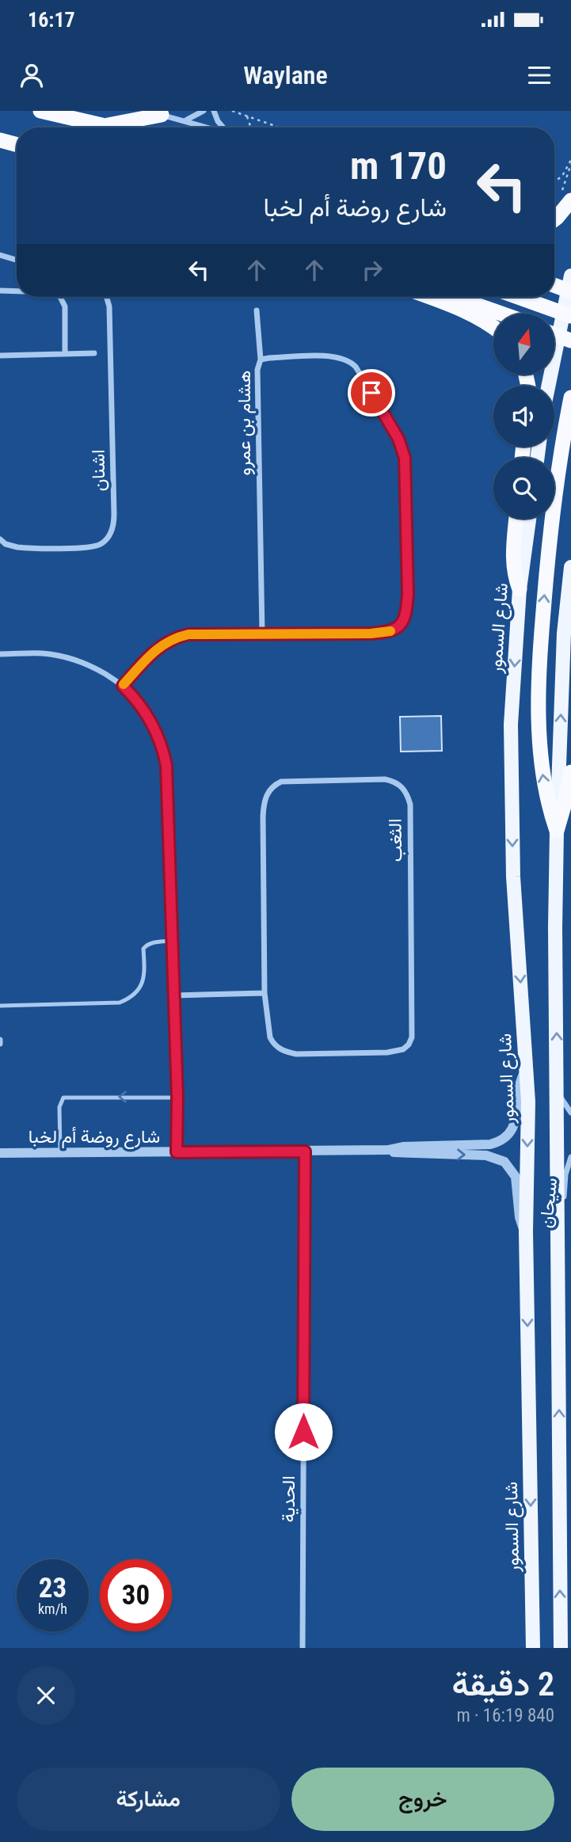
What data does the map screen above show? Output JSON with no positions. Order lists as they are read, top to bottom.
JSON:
{
  "streets": {
    "main road": ["شارع السمور"],
    "street": [
      "هشام بن عمرو",
      "اشنان",
      "الثغب",
      "شارع روضة أم لخبا",
      "سيحان",
      "الحدية"
    ]
  },
  "crossings": [
    ["شارع السمور", "شارع روضة أم لخبا"],
    ["شارع روضة أم لخبا", "الحدية"]
  ],
  "north": "top",
  "page": {
    "status": "16:17",
    "header": "Waylane",
    "turn": ["170 m", "شارع روضة أم لخبا"],
    "speed": "23 km/h",
    "limit": "30",
    "heading": ["2 دقيقة", "840 m · 16:19"],
    "buttons": ["خروج", "مشاركة"]
  }
}
